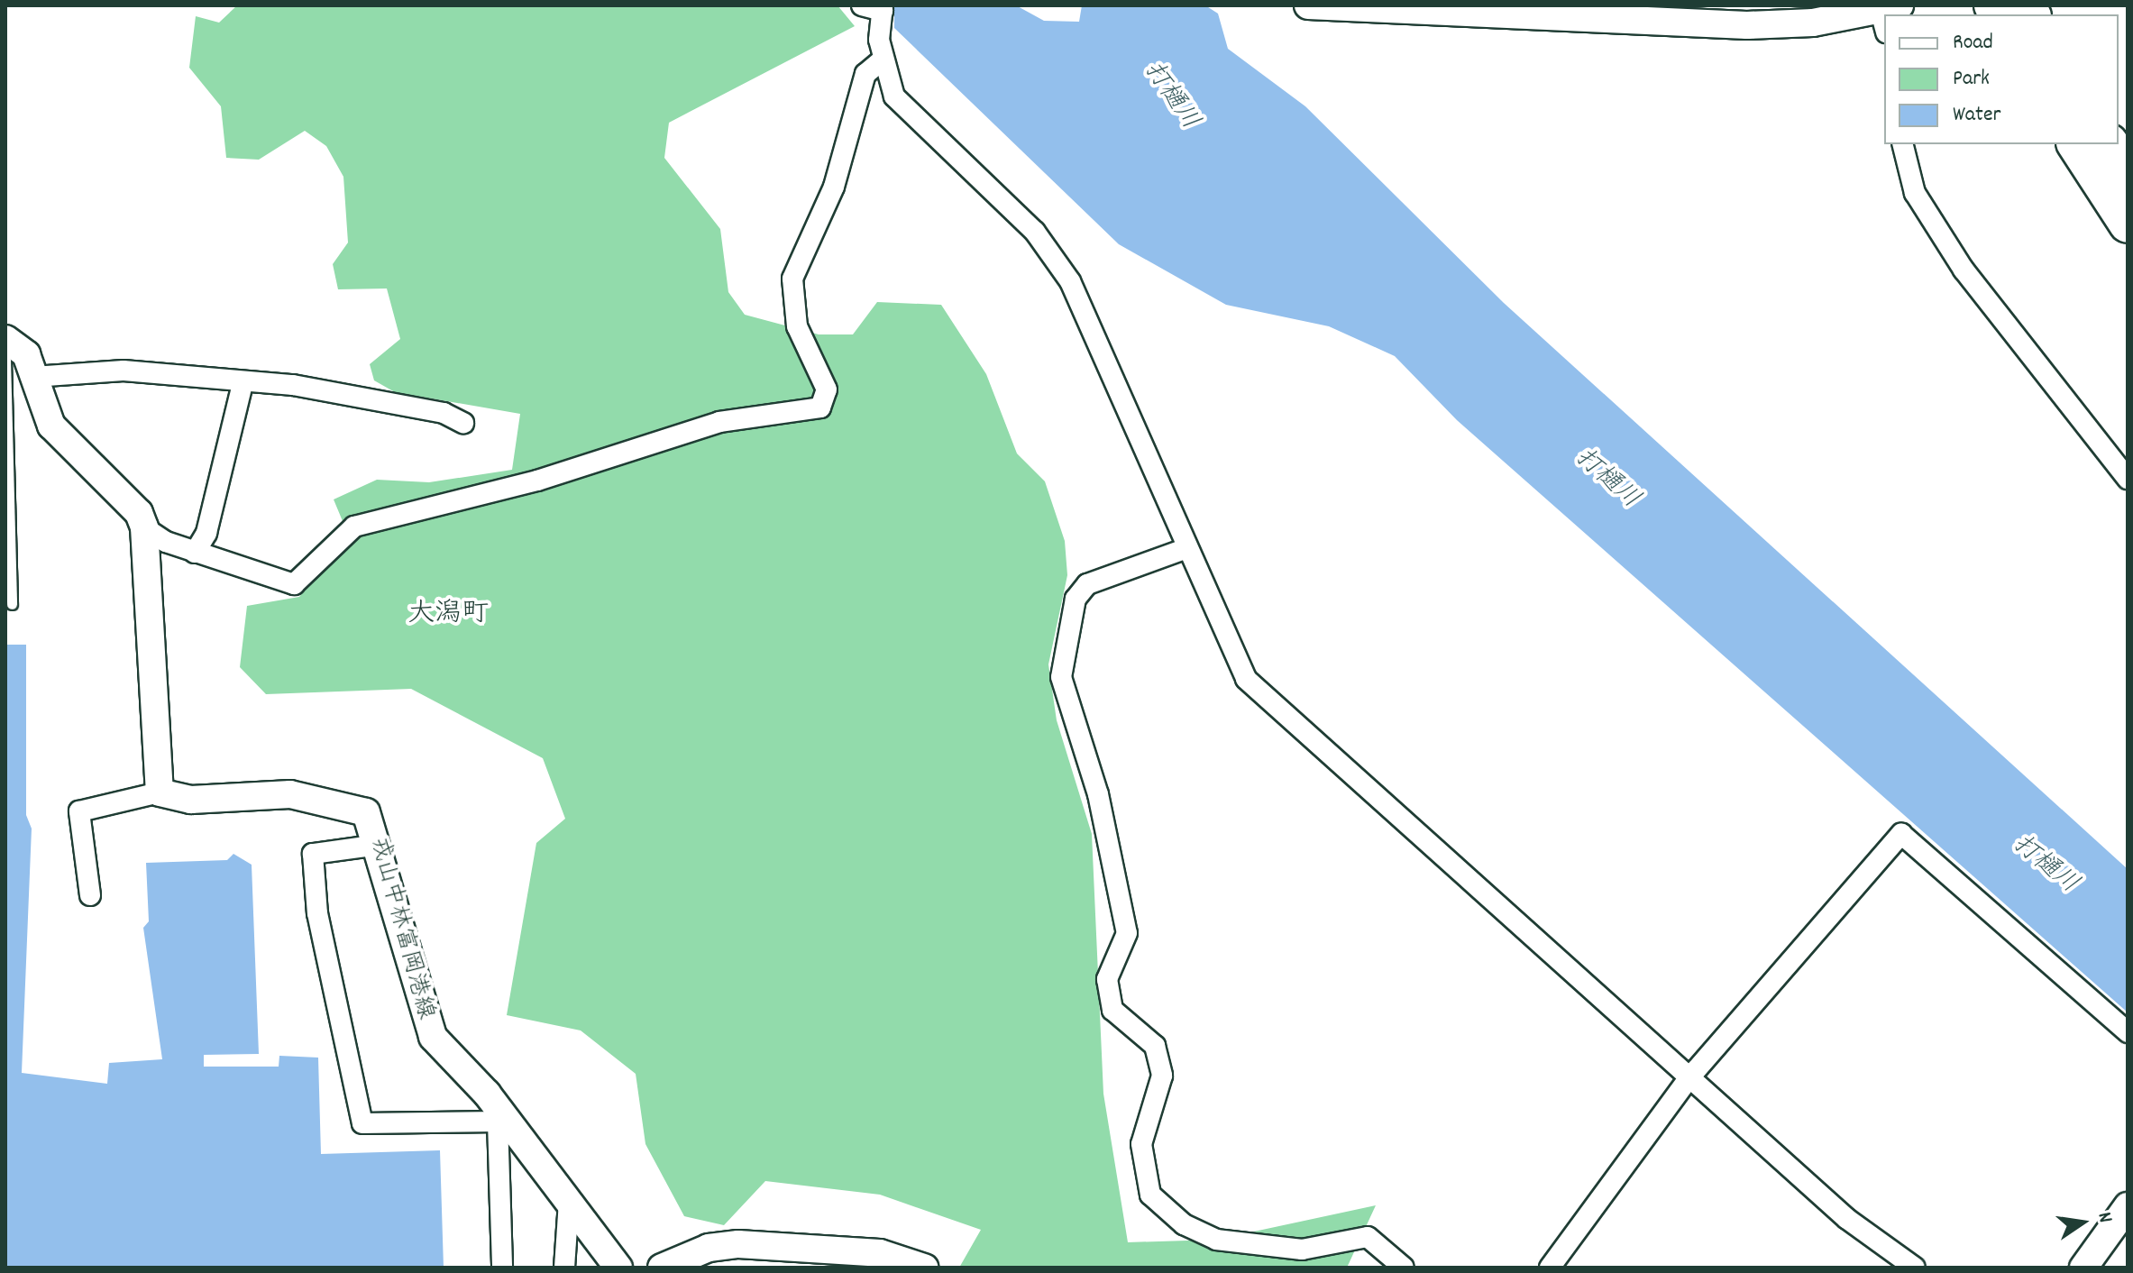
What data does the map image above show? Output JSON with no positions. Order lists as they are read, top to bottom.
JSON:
{
  "streets": {
    "main road": ["戎山中林富岡港線"]
  },
  "districts": ["大潟町"],
  "water": ["打樋川"],
  "legend": ["Road", "Park", "Water"],
  "north": "right"
}
